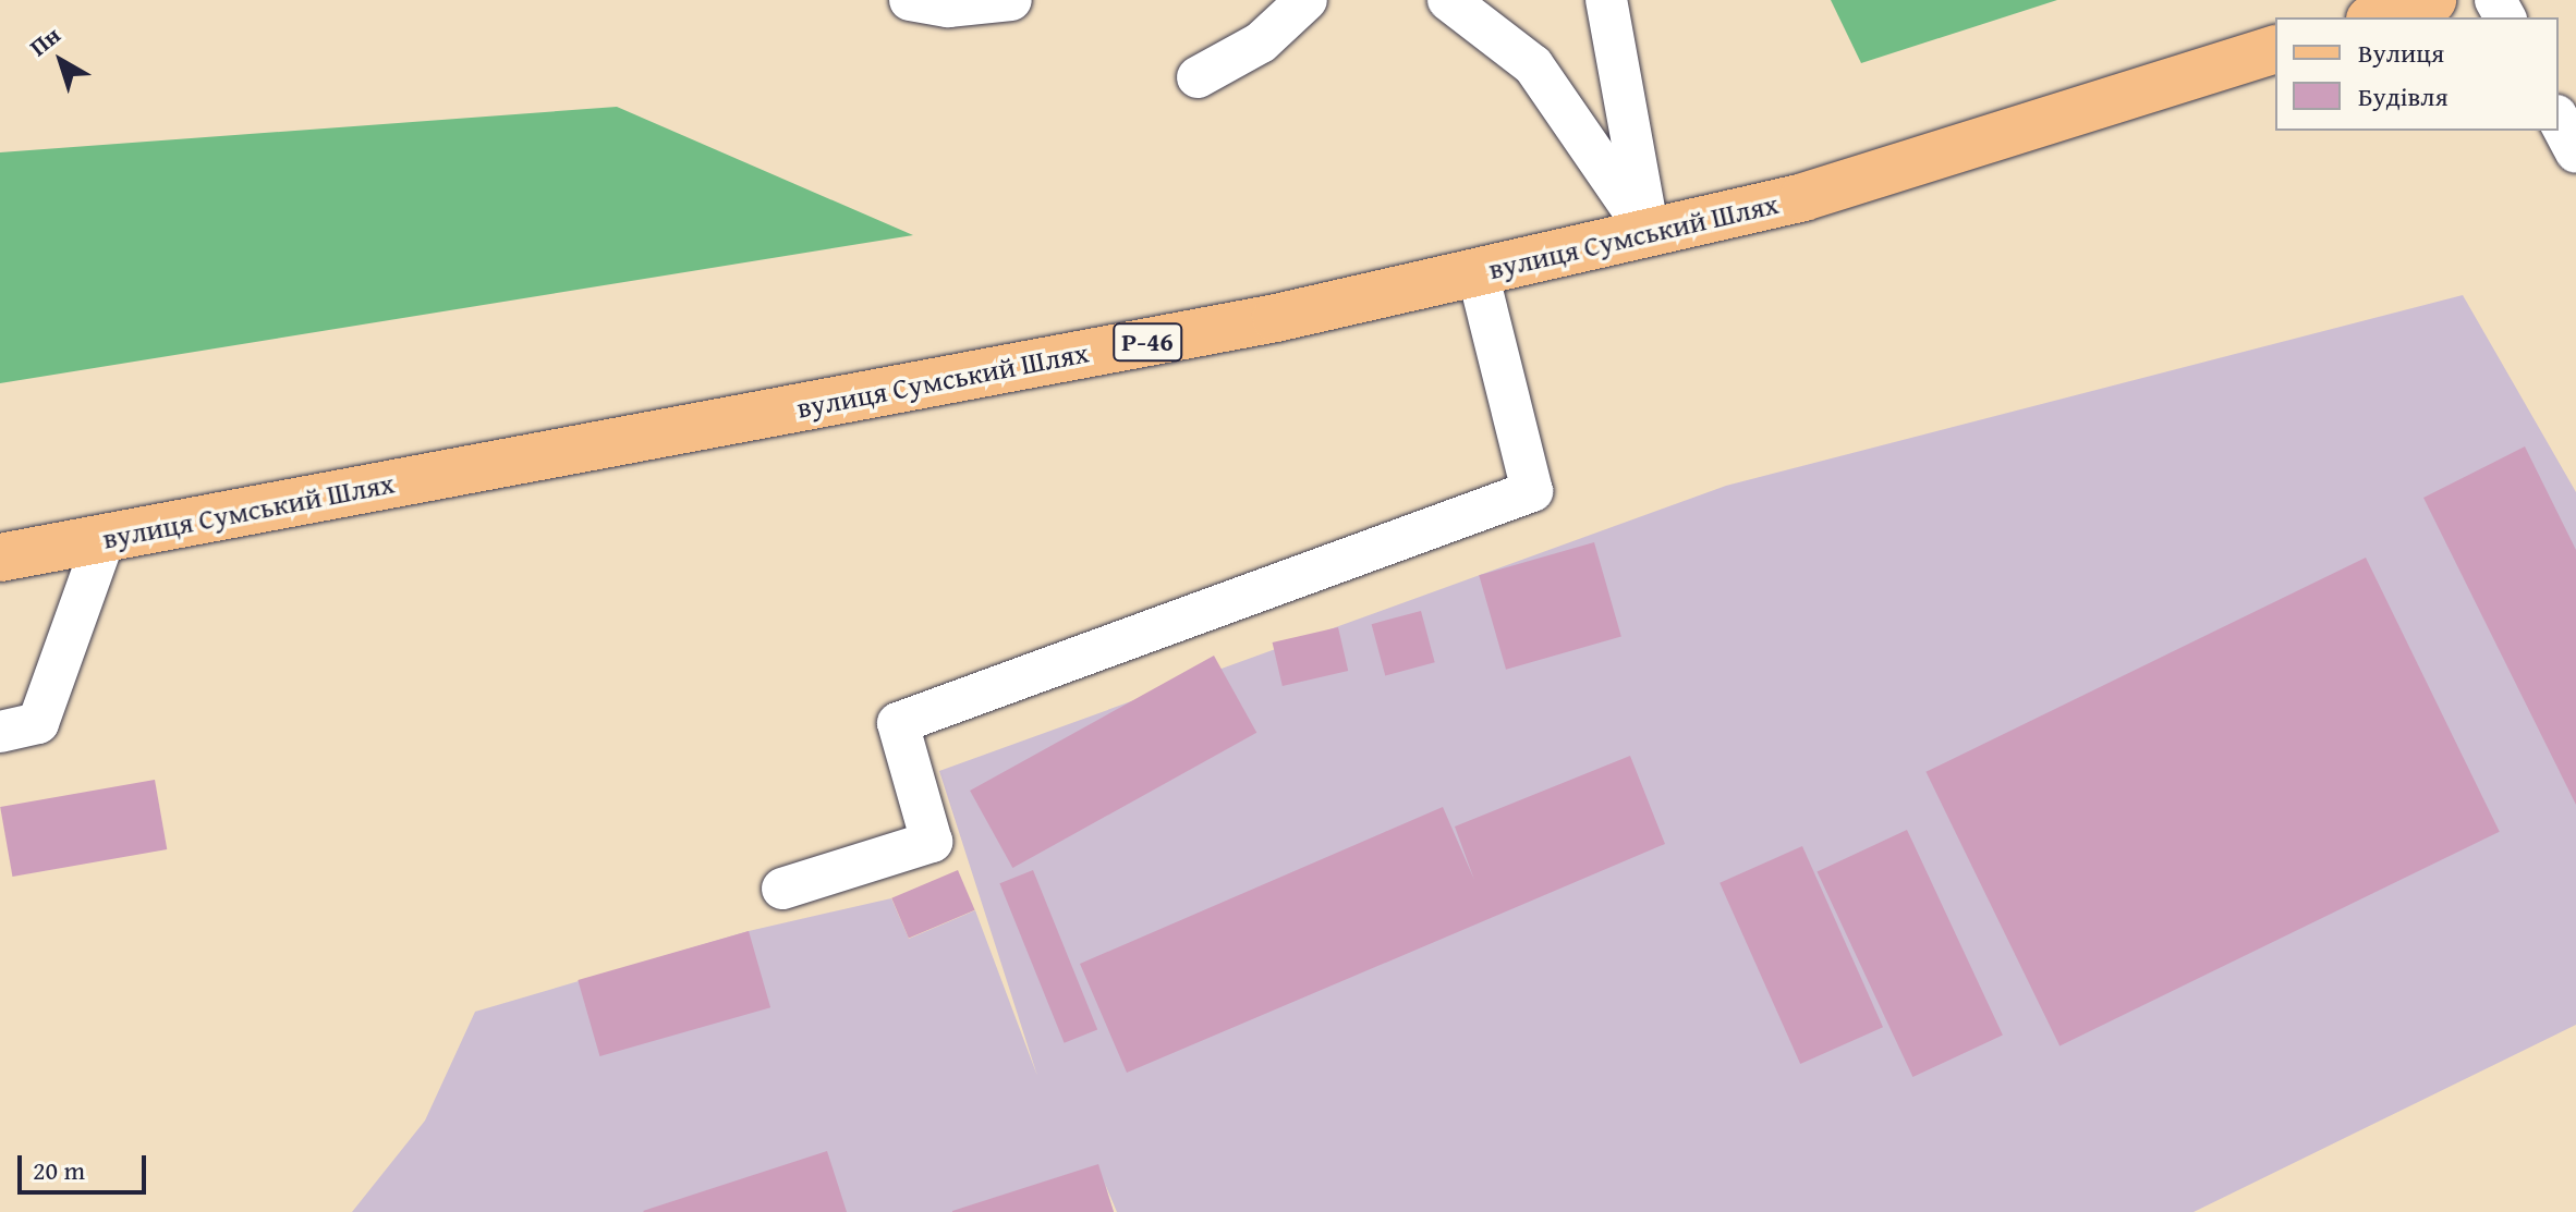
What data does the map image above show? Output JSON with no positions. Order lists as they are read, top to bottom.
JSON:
{
  "streets": {
    "main road": ["вулиця Сумський Шлях", "Р-46"]
  },
  "legend": ["Вулиця", "Будівля"],
  "scale_bar": "20 m",
  "north": "top left"
}
